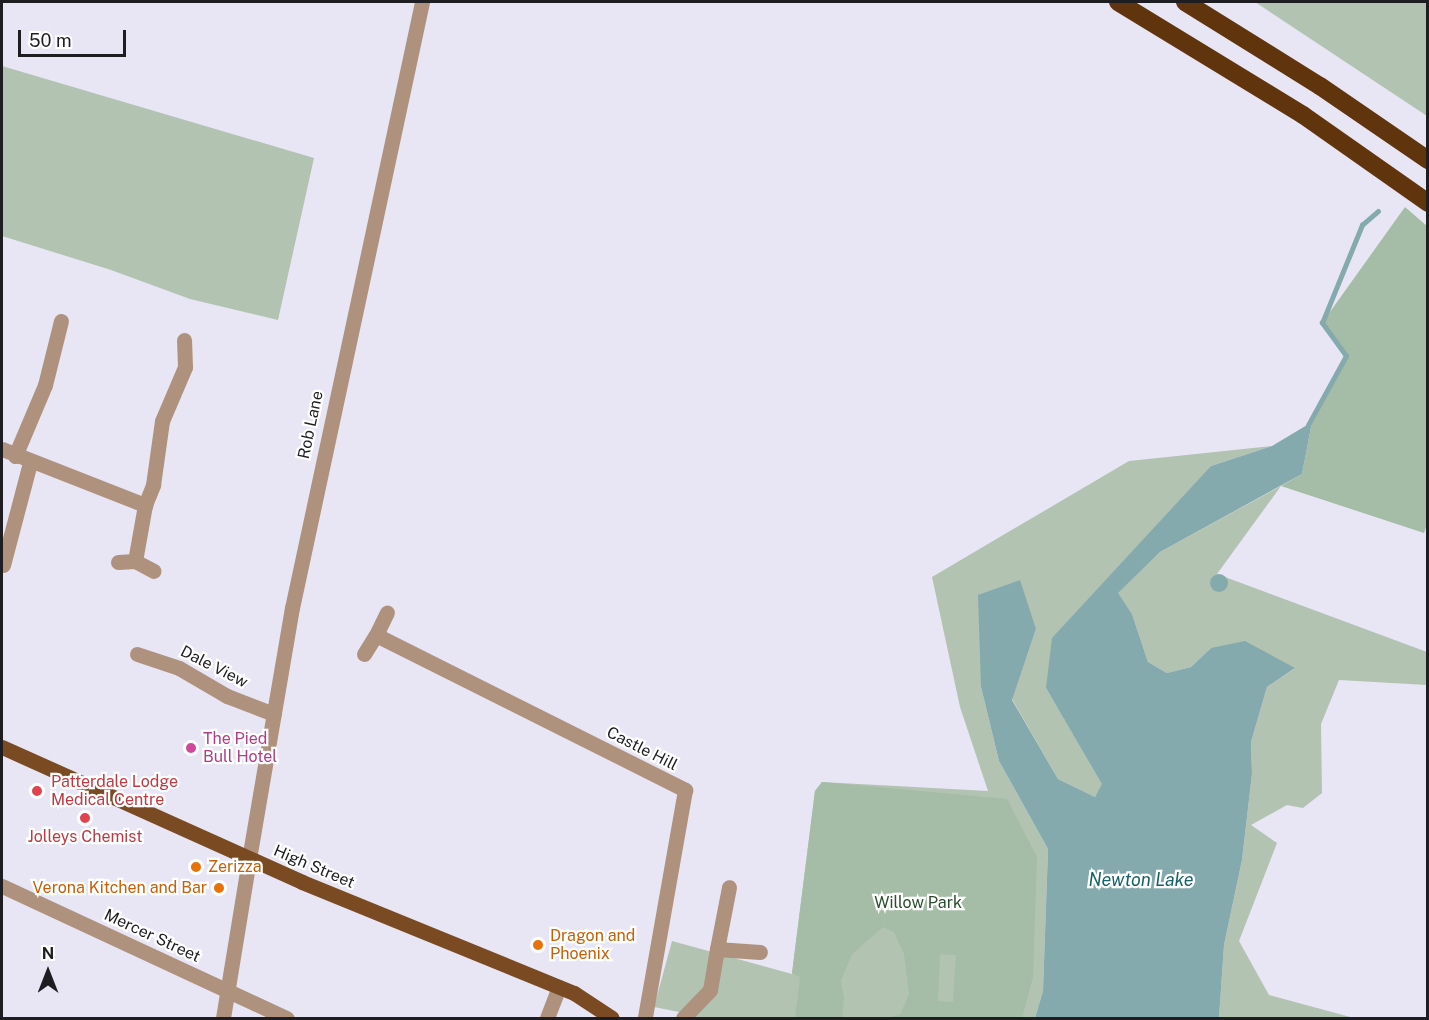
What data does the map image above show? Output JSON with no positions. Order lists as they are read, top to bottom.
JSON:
{
  "streets": {
    "main road": ["High Street"],
    "street": [
      "Rob Lane",
      "Dale View",
      "Castle Hill",
      "Mercer Street"
    ]
  },
  "crossings": [
    ["Rob Lane", "Dale View"],
    ["Rob Lane", "High Street"],
    ["Rob Lane", "Mercer Street"]
  ],
  "water": ["Newton Lake"],
  "parks": ["Willow Park"],
  "places": [
    "The Pied Bull Hotel",
    "Patterdale Lodge Medical Centre",
    "Jolleys Chemist",
    "Zerizza",
    "Verona Kitchen and Bar",
    "Dragon and Phoenix"
  ],
  "scale_bar": "50 m",
  "north": "top"
}
